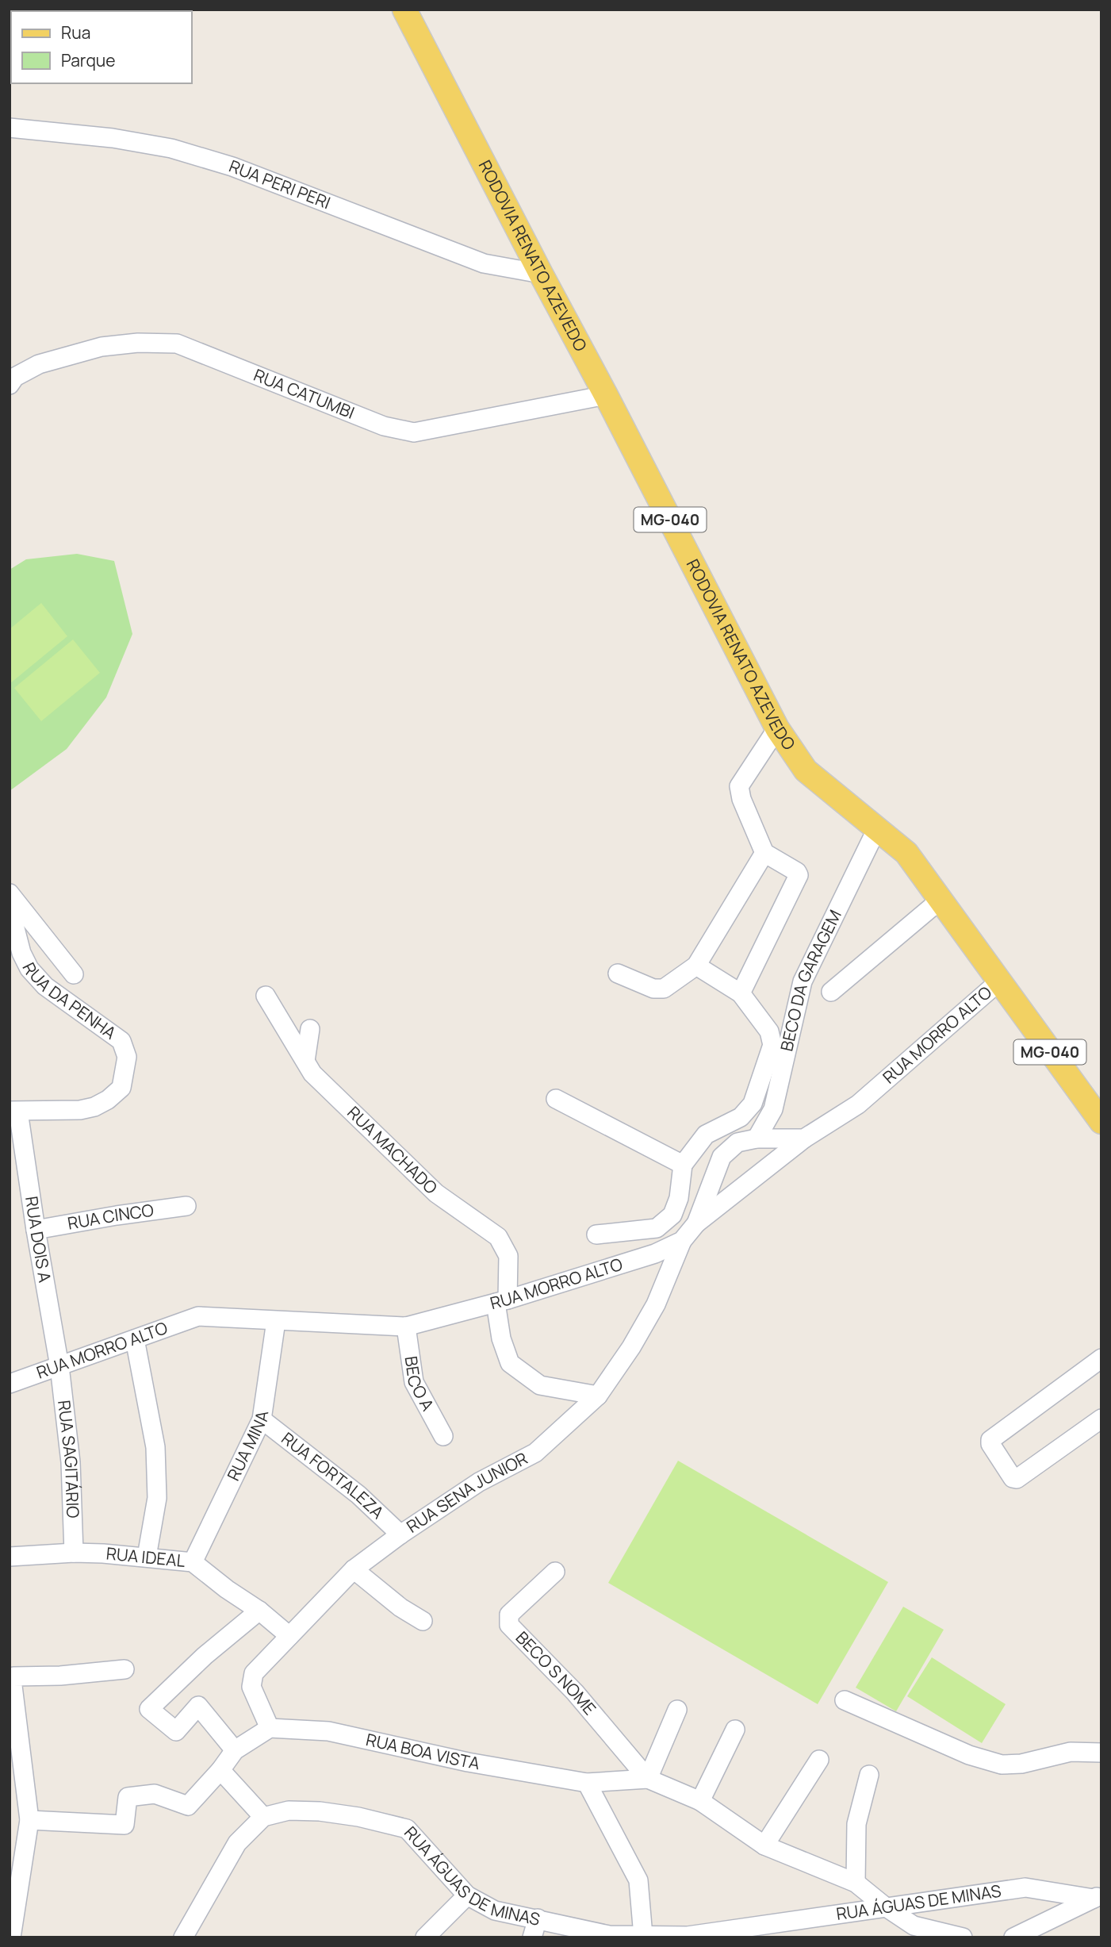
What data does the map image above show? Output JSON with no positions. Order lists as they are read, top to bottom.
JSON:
{
  "streets": {
    "main road": ["RODOVIA RENATO AZEVEDO", "MG-040"],
    "street": [
      "RUA PERI PERI",
      "RUA CATUMBI",
      "BECO DA GARAGEM",
      "RUA DA PENHA",
      "RUA MORRO ALTO",
      "RUA MACHADO",
      "RUA CINCO",
      "RUA DOIS A",
      "BECO A",
      "RUA MINA",
      "RUA SAGITÁRIO",
      "RUA FORTALEZA",
      "RUA SENA JUNIOR",
      "RUA IDEAL",
      "BECO S NOME",
      "RUA BOA VISTA",
      "RUA ÁGUAS DE MINAS"
    ]
  },
  "crossings": [
    ["RUA PERI PERI", "RODOVIA RENATO AZEVEDO"],
    ["RODOVIA RENATO AZEVEDO", "RUA CATUMBI"],
    ["RODOVIA RENATO AZEVEDO", "BECO DA GARAGEM"],
    ["RODOVIA RENATO AZEVEDO", "RUA MORRO ALTO"],
    ["BECO DA GARAGEM", "RUA MORRO ALTO"],
    ["RUA DA PENHA", "RUA DOIS A"],
    ["RUA MORRO ALTO", "RUA MACHADO"],
    ["RUA MORRO ALTO", "RUA DOIS A"],
    ["RUA MORRO ALTO", "BECO A"],
    ["RUA MORRO ALTO", "RUA MINA"],
    ["RUA MORRO ALTO", "RUA SAGITÁRIO"],
    ["RUA MORRO ALTO", "RUA SENA JUNIOR"],
    ["RUA MACHADO", "RUA SENA JUNIOR"],
    ["RUA CINCO", "RUA DOIS A"],
    ["RUA DOIS A", "RUA SAGITÁRIO"],
    ["RUA MINA", "RUA FORTALEZA"],
    ["RUA MINA", "RUA IDEAL"],
    ["RUA SAGITÁRIO", "RUA IDEAL"],
    ["RUA FORTALEZA", "RUA SENA JUNIOR"],
    ["RUA SENA JUNIOR", "RUA IDEAL"],
    ["RUA SENA JUNIOR", "RUA BOA VISTA"],
    ["BECO S NOME", "RUA BOA VISTA"],
    ["RUA BOA VISTA", "RUA ÁGUAS DE MINAS"]
  ],
  "legend": ["Rua", "Parque"]
}
